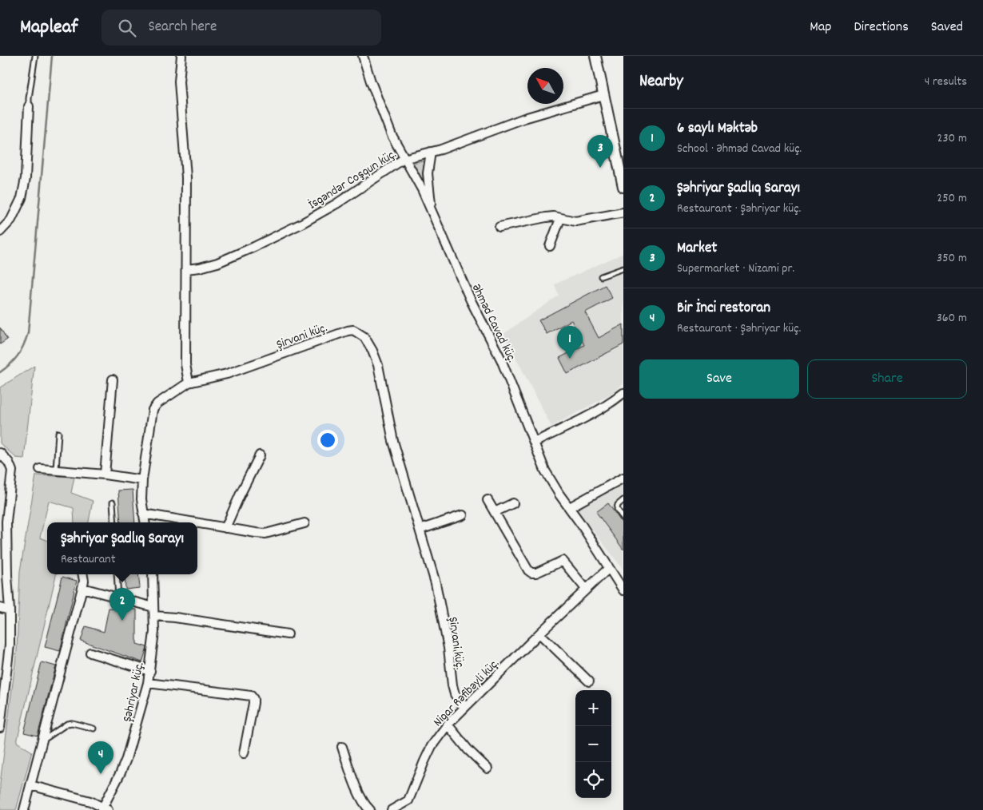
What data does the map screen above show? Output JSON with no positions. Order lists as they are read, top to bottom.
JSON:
{
  "streets": {
    "street": [
      "İsgəndər Coşqun küç.",
      "Əhməd Cavad küç.",
      "Şirvani küç.",
      "Şəhriyar küç.",
      "Nigar Rəfibəyli küç."
    ]
  },
  "crossings": [
    ["İsgəndər Coşqun küç.", "Əhməd Cavad küç."],
    ["Əhməd Cavad küç.", "Nigar Rəfibəyli küç."],
    ["Şirvani küç.", "Nigar Rəfibəyli küç."]
  ],
  "north": "top left",
  "page": {
    "header": "Mapleaf",
    "search": "Search here",
    "nav": ["Map", "Directions", "Saved"],
    "heading": ["Nearby", "4 results"],
    "list": [
      {
        "mark": "1",
        "name": "6 saylı Məktəb",
        "note": "School · Əhməd Cavad küç.",
        "value": "230 m"
      },
      {
        "mark": "2",
        "name": "Şəhriyar Şadlıq Sarayı",
        "note": "Restaurant · Şəhriyar küç.",
        "value": "250 m"
      },
      {
        "mark": "3",
        "name": "Market",
        "note": "Supermarket · Nizami pr.",
        "value": "350 m"
      },
      {
        "mark": "4",
        "name": "Bir İnci restoran",
        "note": "Restaurant · Şəhriyar küç.",
        "value": "360 m"
      }
    ],
    "pins": [
      "3",
      "1",
      "2",
      "4"
    ],
    "buttons": ["Save", "Share"],
    "popup": ["Şəhriyar Şadlıq Sarayı", "Restaurant"],
    "map_buttons": ["+", "−"]
  }
}
